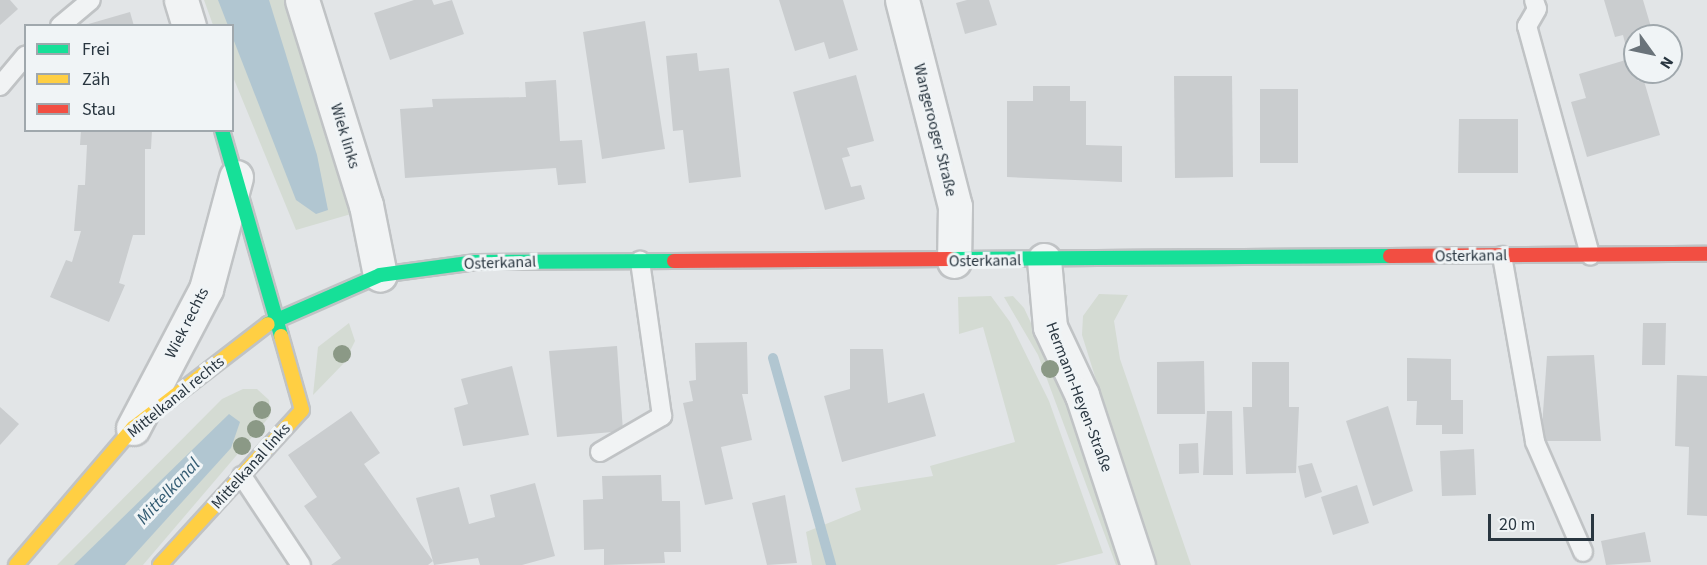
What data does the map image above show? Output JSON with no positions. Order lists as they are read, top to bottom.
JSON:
{
  "streets": {
    "main road": ["Osterkanal", "Mittelkanal rechts", "Mittelkanal links"],
    "street": [
      "Wangerooger Straße",
      "Wiek links",
      "Wiek rechts",
      "Hermann-Heyen-Straße"
    ]
  },
  "crossings": [
    ["Wangerooger Straße", "Osterkanal"],
    ["Wiek links", "Osterkanal"],
    ["Osterkanal", "Mittelkanal rechts"],
    ["Osterkanal", "Hermann-Heyen-Straße"],
    ["Osterkanal", "Mittelkanal links"],
    ["Wiek rechts", "Mittelkanal rechts"],
    ["Mittelkanal rechts", "Mittelkanal links"]
  ],
  "water": ["Mittelkanal"],
  "legend": ["Frei", "Zäh", "Stau"],
  "scale_bar": "20 m",
  "north": "bottom right"
}
